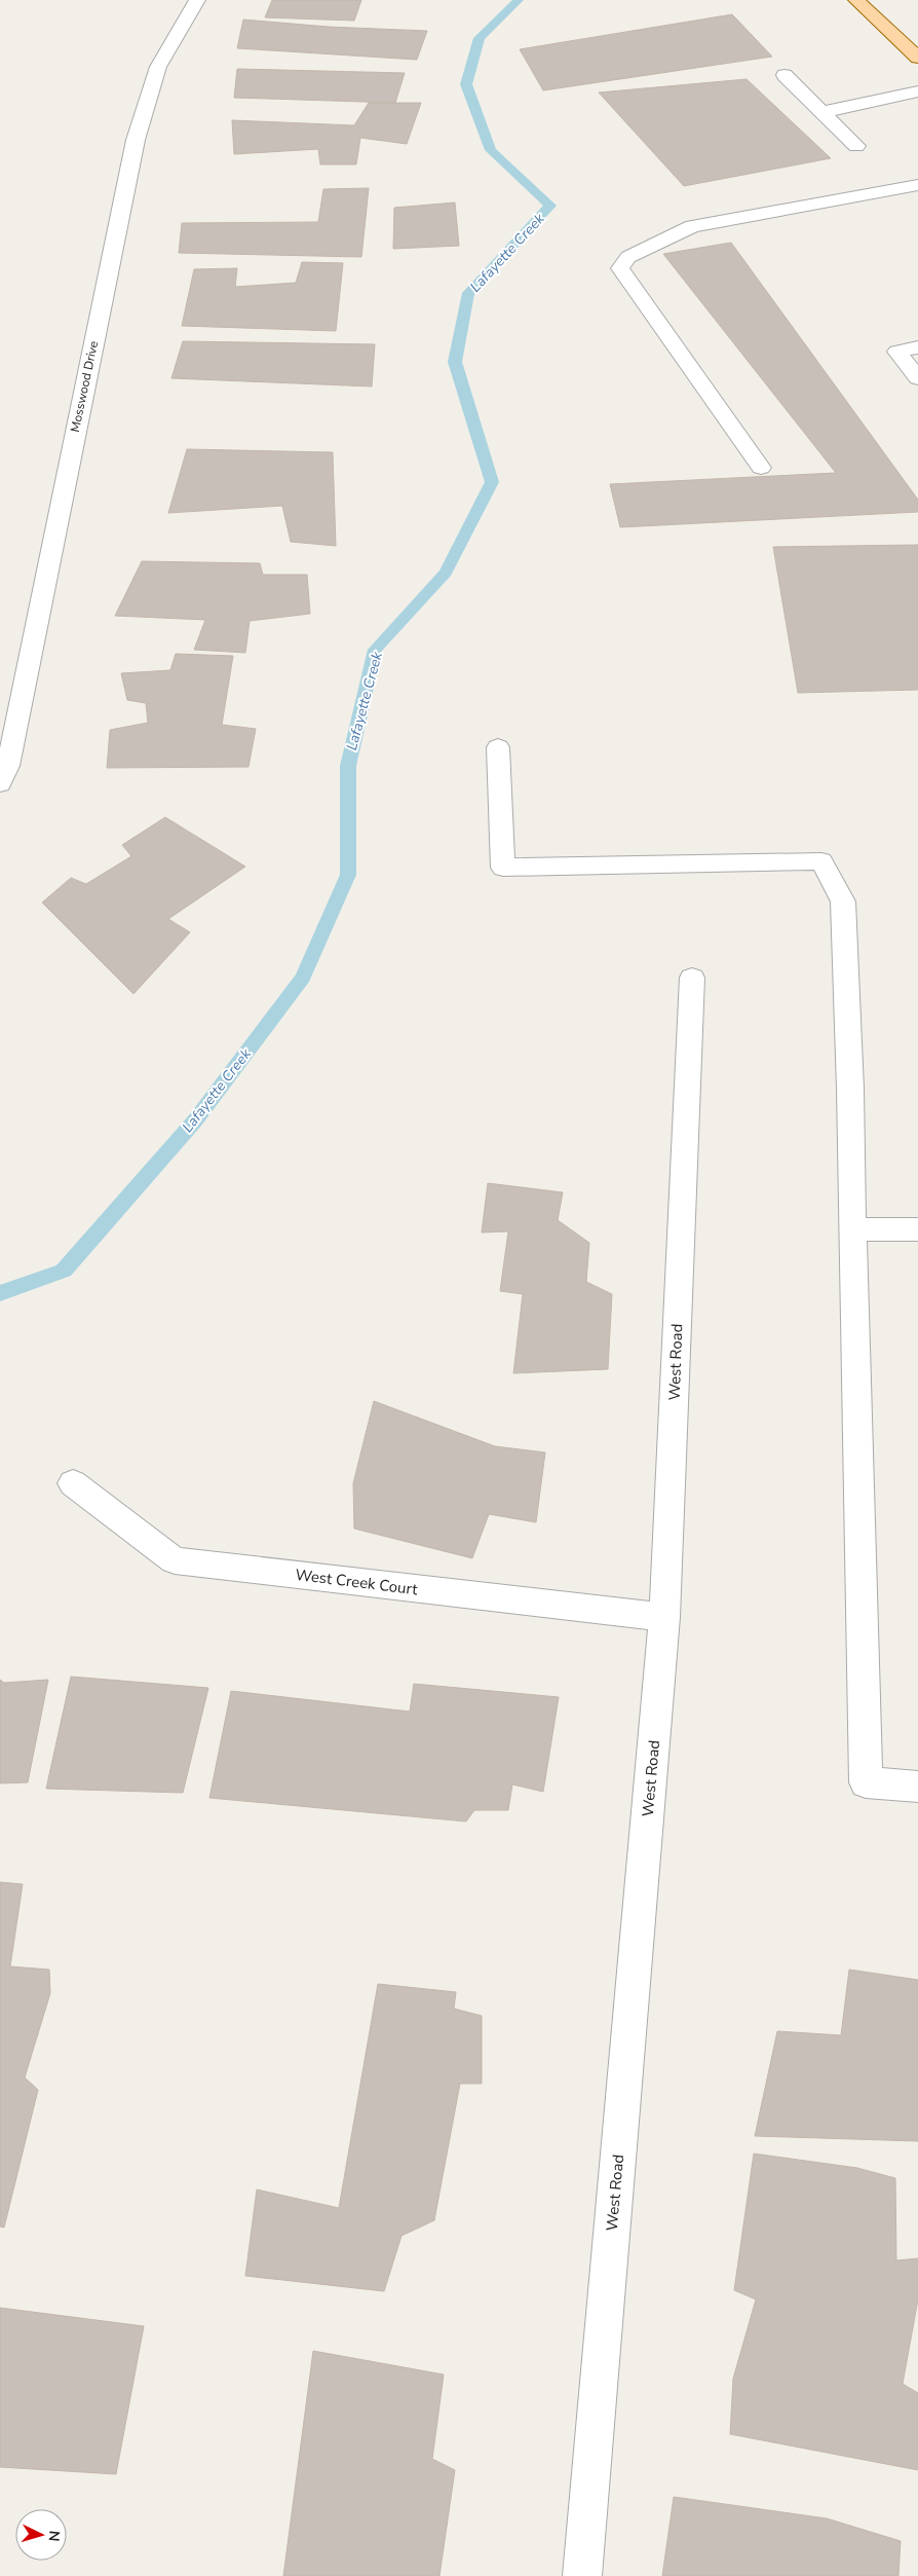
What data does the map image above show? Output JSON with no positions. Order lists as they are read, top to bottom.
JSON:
{
  "streets": {
    "street": ["Mosswood Drive", "West Road", "West Creek Court"]
  },
  "crossings": [
    ["West Road", "West Creek Court"]
  ],
  "water": ["Lafayette Creek"],
  "north": "right"
}
